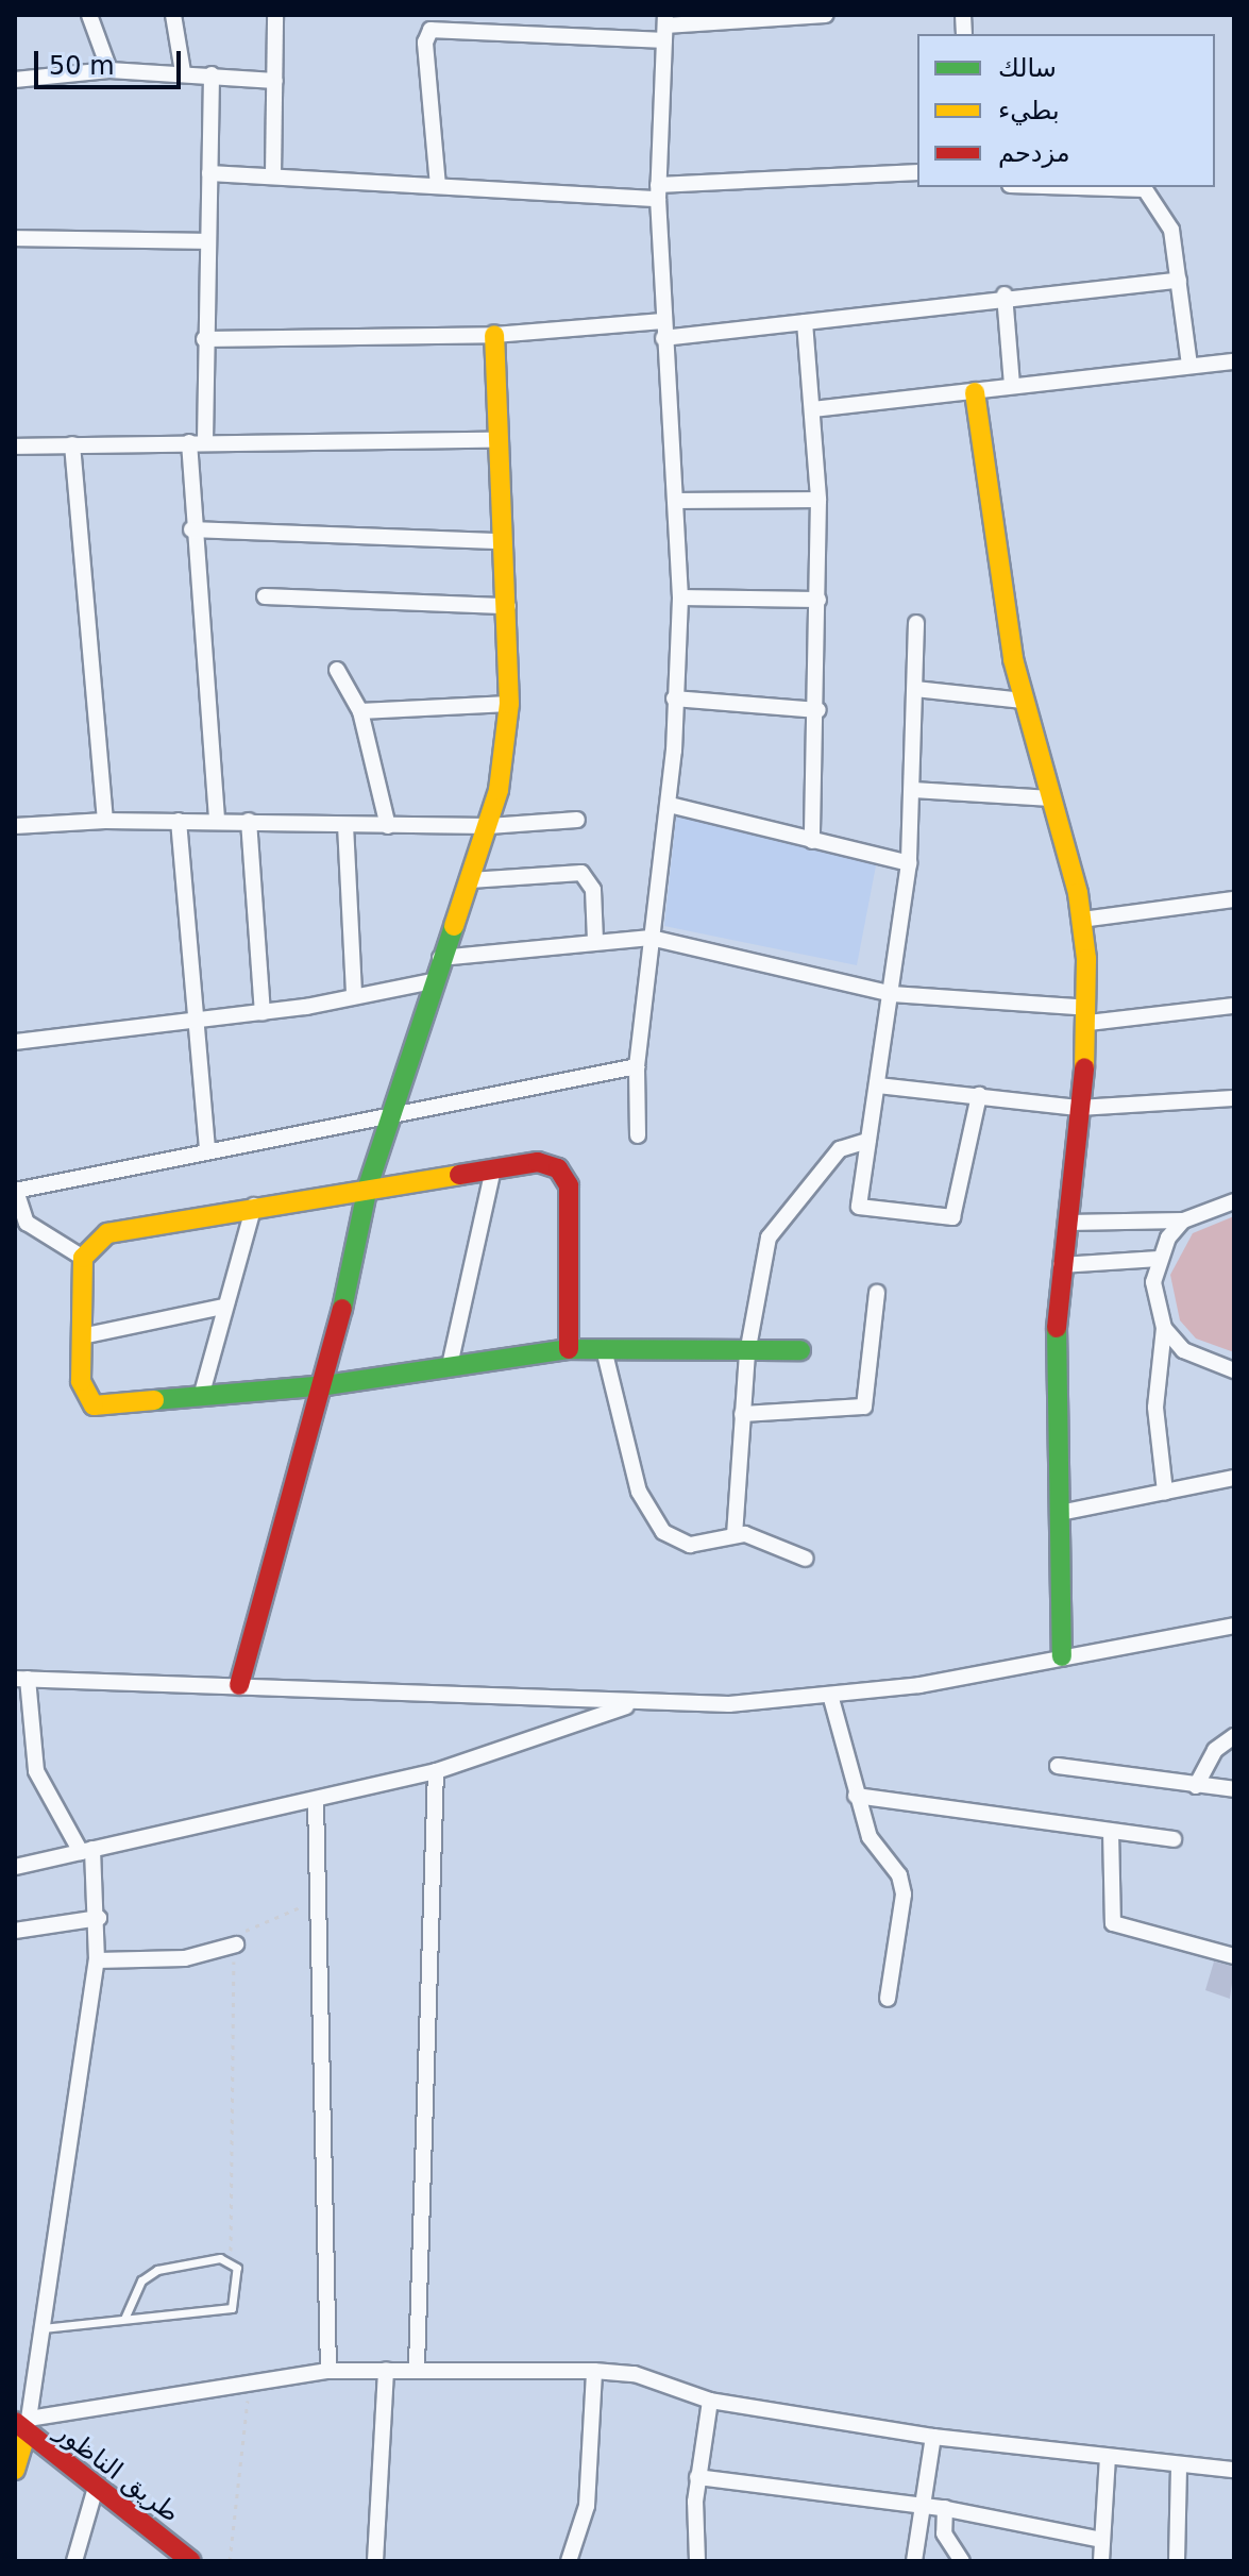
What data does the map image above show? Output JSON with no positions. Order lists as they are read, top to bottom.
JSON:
{
  "streets": {
    "street": ["طريق الناظور"]
  },
  "legend": ["سالك", "بطيء", "مزدحم"],
  "scale_bar": "50 m"
}
